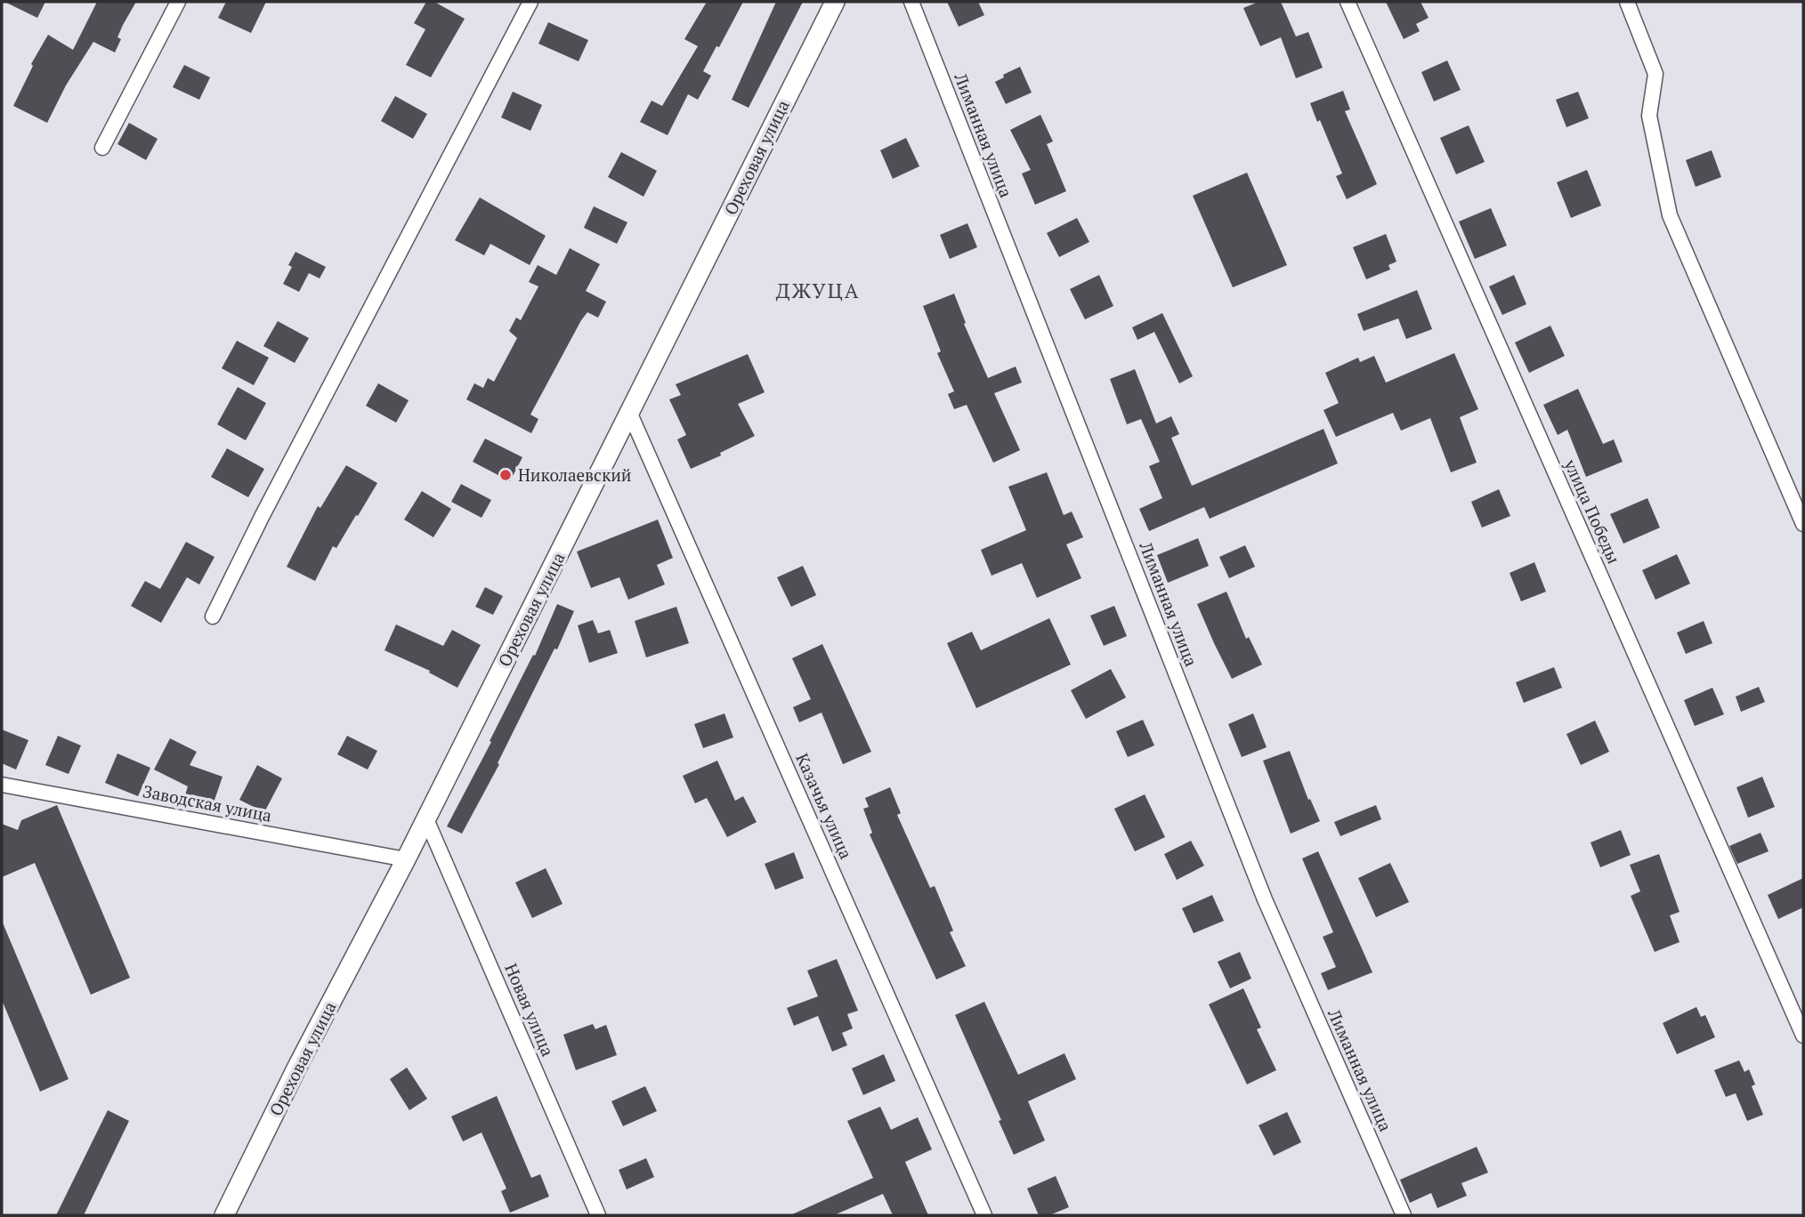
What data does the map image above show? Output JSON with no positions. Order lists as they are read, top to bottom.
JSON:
{
  "streets": {
    "main road": ["Ореховая улица"],
    "street": [
      "Лиманная улица",
      "улица Победы",
      "Заводская улица",
      "Казачья улица",
      "Новая улица"
    ]
  },
  "crossings": [
    ["Ореховая улица", "Заводская улица"],
    ["Ореховая улица", "Казачья улица"],
    ["Ореховая улица", "Новая улица"]
  ],
  "districts": ["ДЖУЦА"],
  "places": ["Николаевский"]
}
